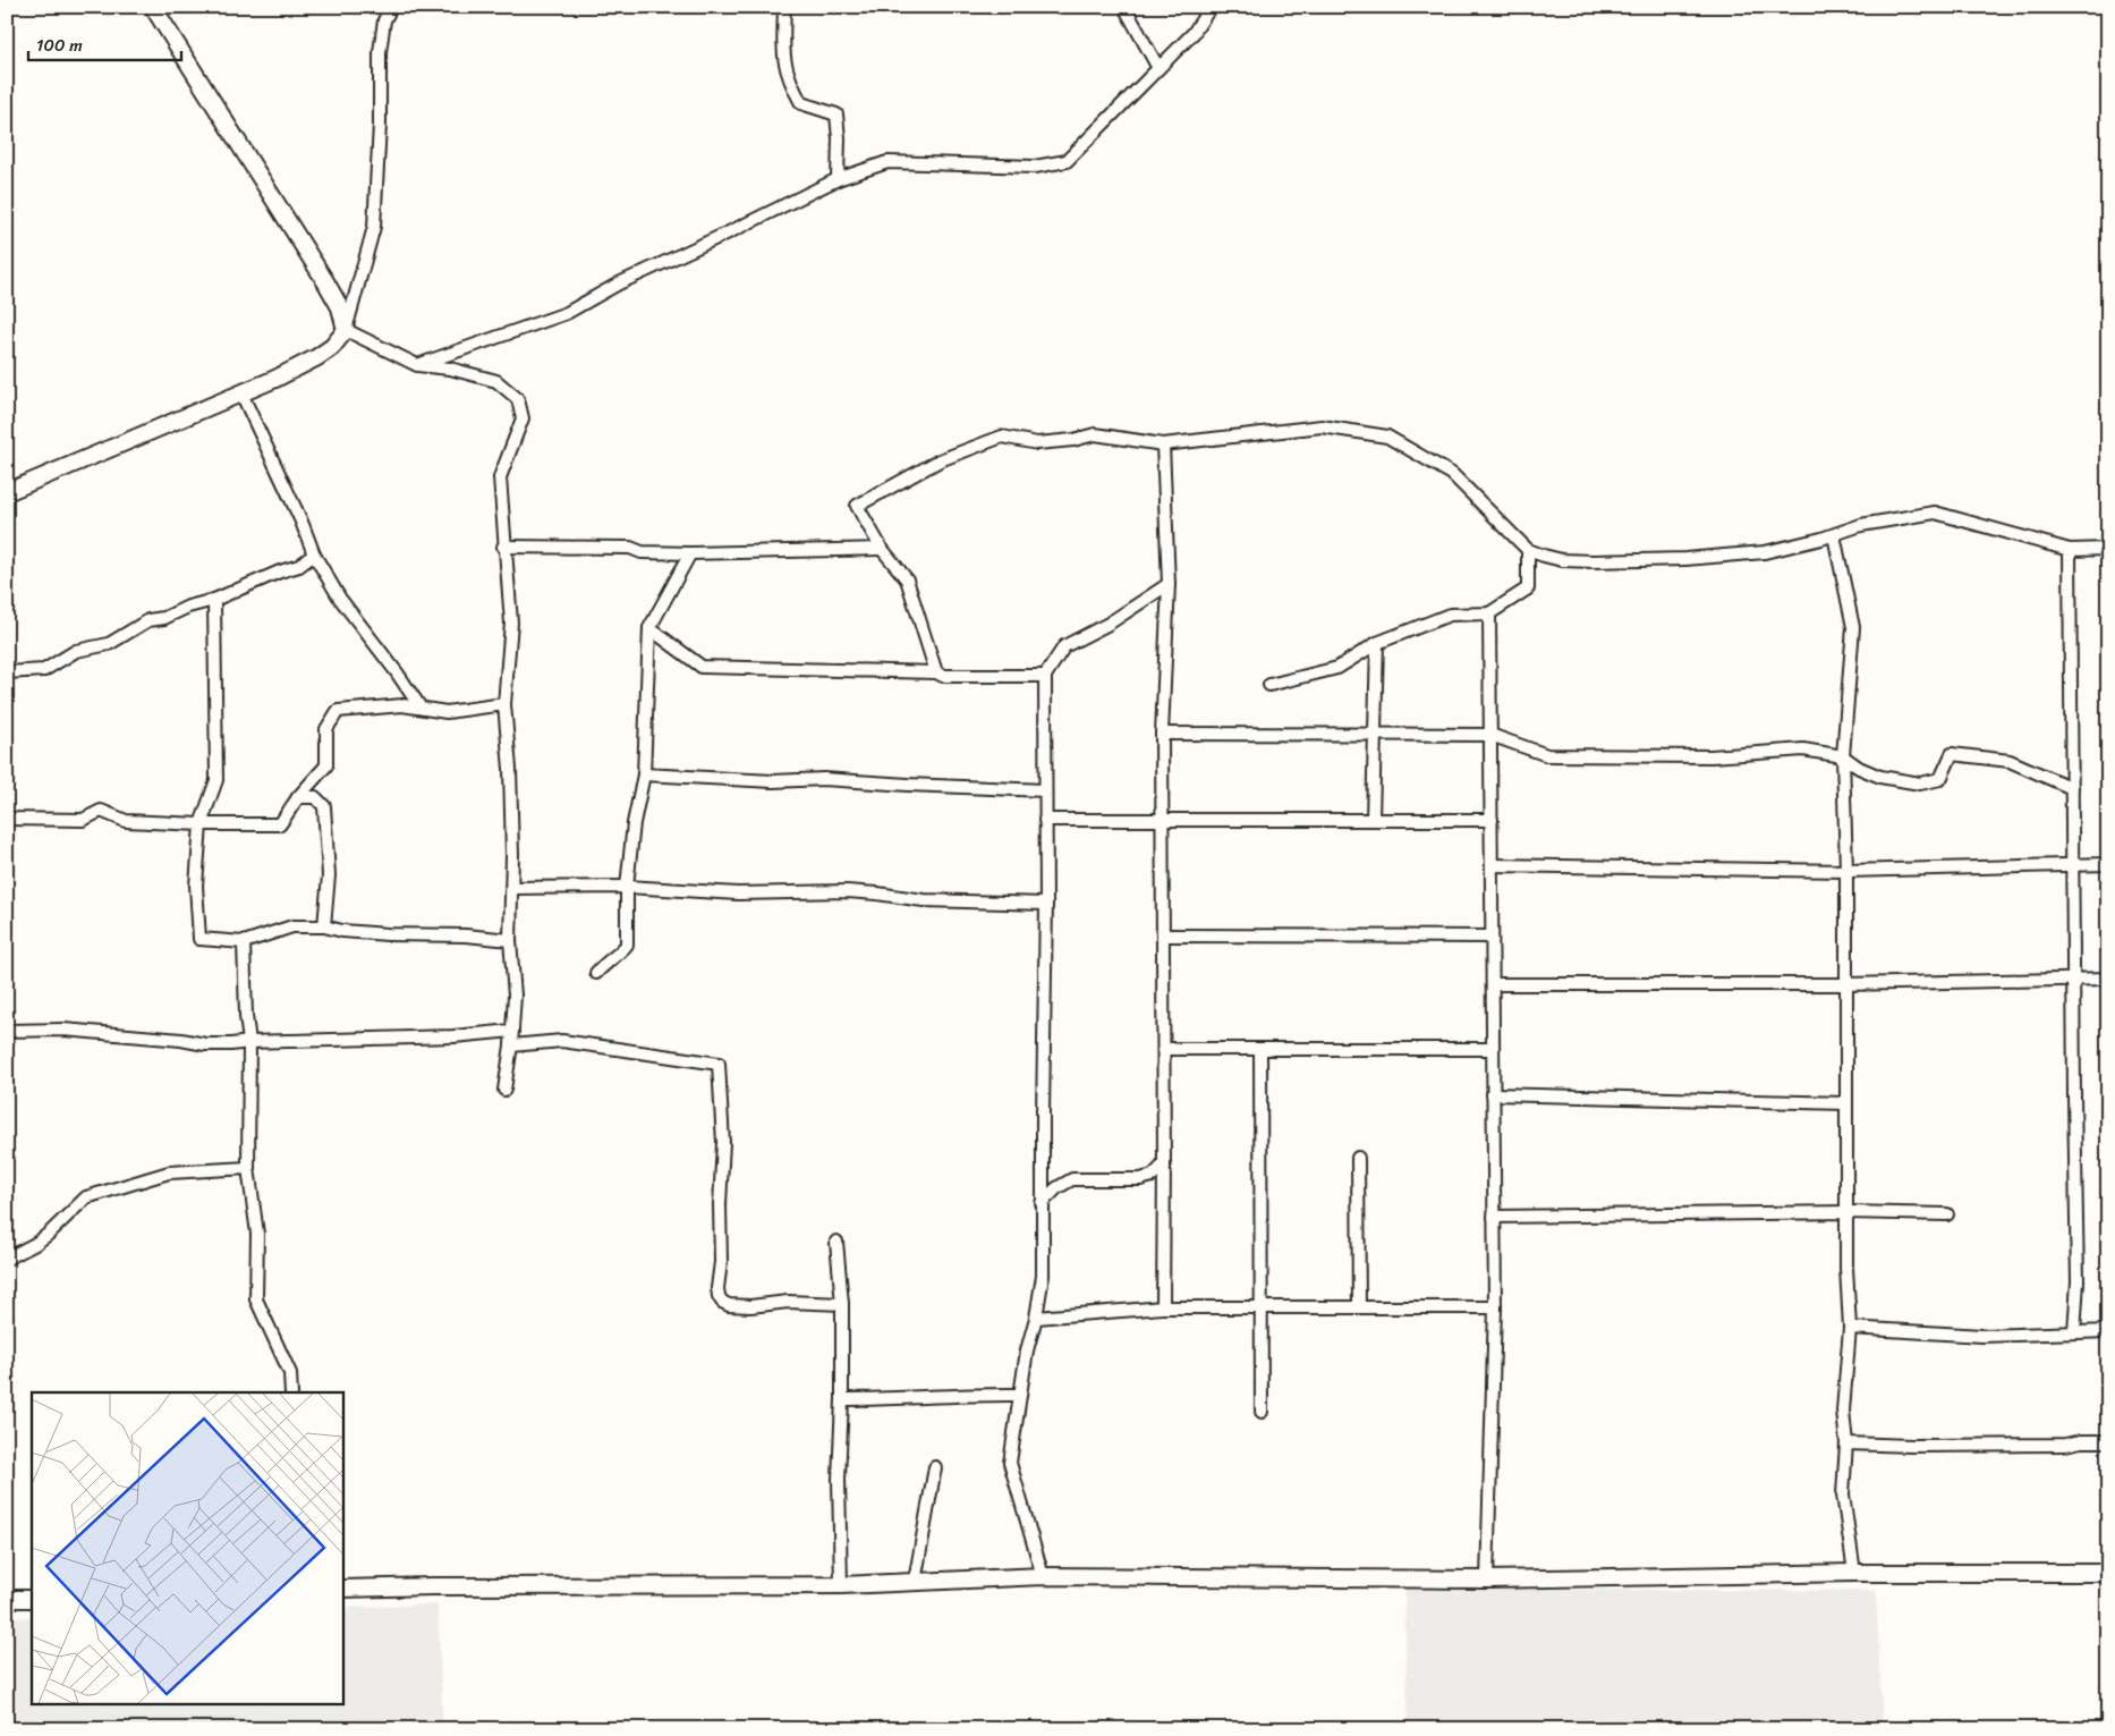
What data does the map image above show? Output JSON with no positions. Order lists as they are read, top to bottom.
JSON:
{
  "scale_bar": "100 m"
}
